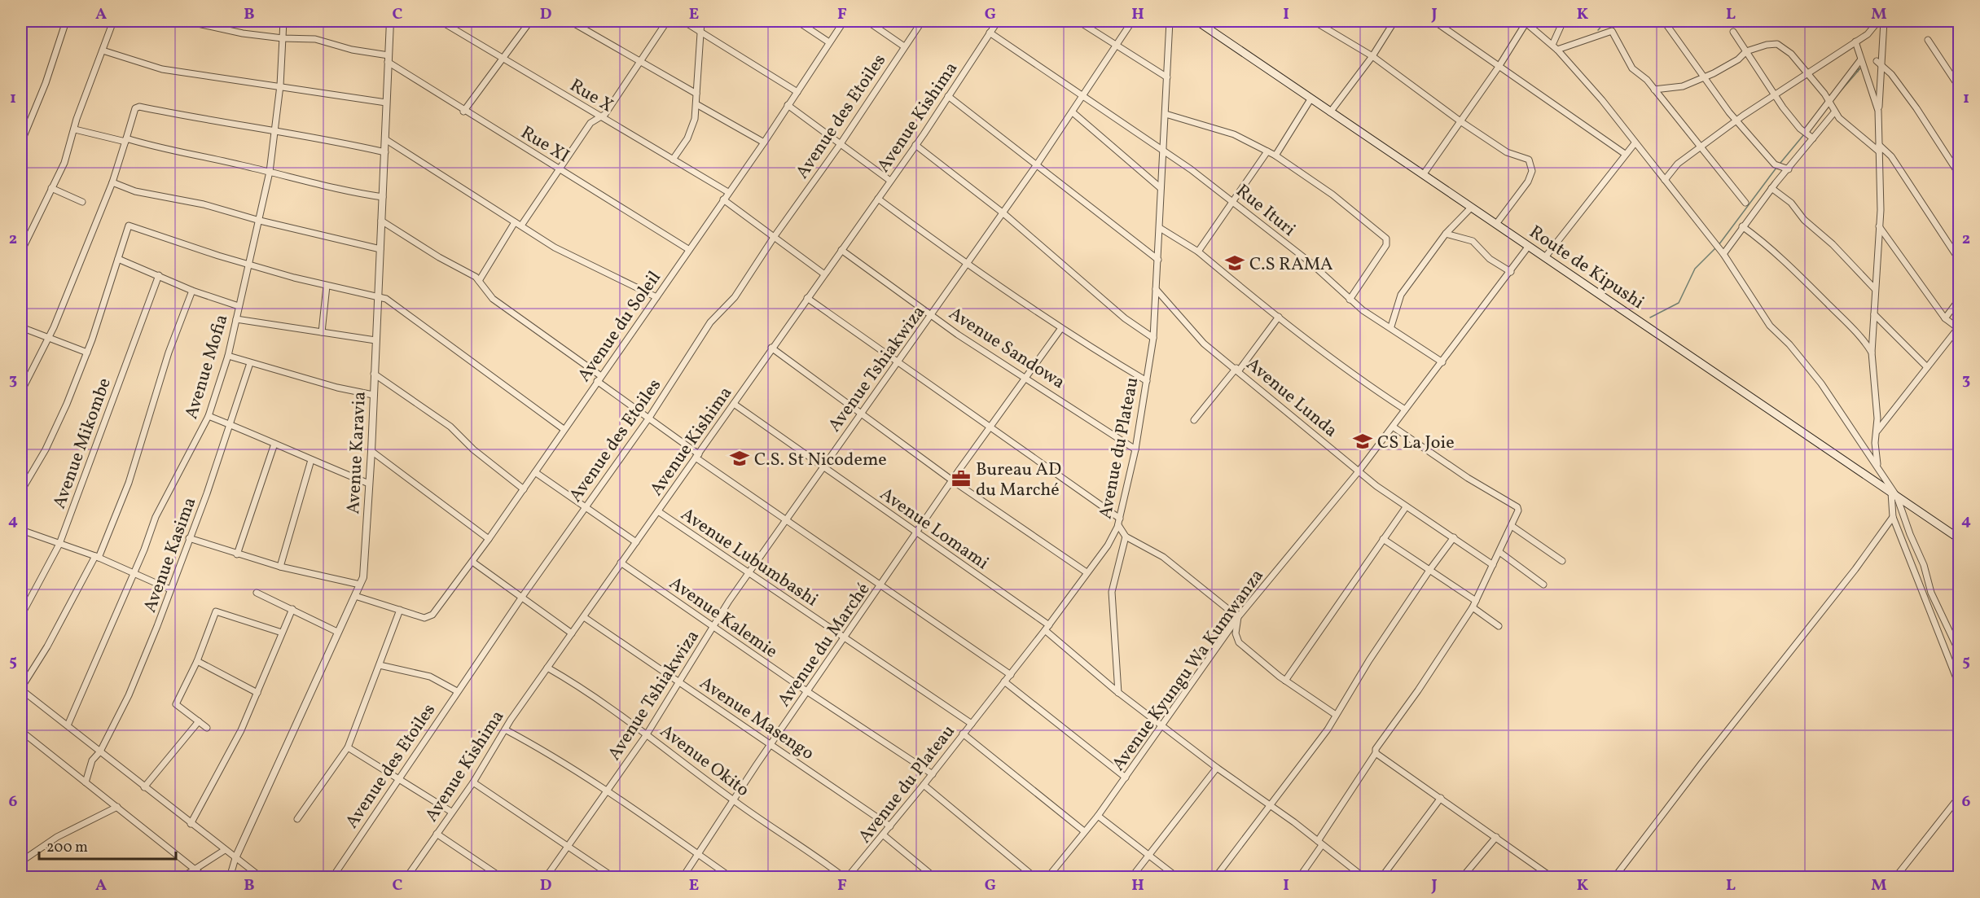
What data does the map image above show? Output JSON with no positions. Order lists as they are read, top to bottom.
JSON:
{
  "streets": {
    "main road": ["Route de Kipushi"],
    "street": [
      "Rue X",
      "Avenue des Etoiles",
      "Avenue Kishima",
      "Rue XI",
      "Rue Ituri",
      "Avenue du Soleil",
      "Avenue Sandowa",
      "Avenue Mofia",
      "Avenue Tshiakwiza",
      "Avenue Lunda",
      "Avenue Mikombe",
      "Avenue du Plateau",
      "Avenue Karavia",
      "Avenue Lomami",
      "Avenue Kasima",
      "Avenue Lubumbashi",
      "Avenue Kalemie",
      "Avenue du Marché",
      "Avenue Kyungu Wa Kumwanza",
      "Avenue Masengo",
      "Avenue Okito"
    ]
  },
  "crossings": [
    ["Rue X", "Avenue du Soleil"],
    ["Avenue Kishima", "Rue Ituri"],
    ["Avenue Kishima", "Avenue Sandowa"],
    ["Avenue Kishima", "Avenue Lomami"],
    ["Avenue Kishima", "Avenue Lubumbashi"],
    ["Avenue Kishima", "Avenue Kalemie"],
    ["Avenue Kishima", "Avenue Masengo"],
    ["Avenue Kishima", "Avenue Okito"],
    ["Rue XI", "Avenue du Soleil"],
    ["Rue XI", "Avenue Karavia"],
    ["Rue Ituri", "Avenue Tshiakwiza"],
    ["Rue Ituri", "Avenue du Plateau"],
    ["Rue Ituri", "Avenue Kyungu Wa Kumwanza"],
    ["Route de Kipushi", "Avenue Kyungu Wa Kumwanza"],
    ["Avenue du Soleil", "Avenue Karavia"],
    ["Avenue Sandowa", "Avenue Tshiakwiza"],
    ["Avenue Sandowa", "Avenue du Plateau"],
    ["Avenue Sandowa", "Avenue du Marché"],
    ["Avenue Tshiakwiza", "Avenue Lomami"],
    ["Avenue Tshiakwiza", "Avenue Lubumbashi"],
    ["Avenue Tshiakwiza", "Avenue Kalemie"],
    ["Avenue Tshiakwiza", "Avenue Masengo"],
    ["Avenue Tshiakwiza", "Avenue Okito"],
    ["Avenue Lunda", "Avenue du Plateau"],
    ["Avenue Lunda", "Avenue Kyungu Wa Kumwanza"],
    ["Avenue du Plateau", "Avenue Lomami"],
    ["Avenue du Plateau", "Avenue Lubumbashi"],
    ["Avenue du Plateau", "Avenue Kalemie"],
    ["Avenue du Plateau", "Avenue Masengo"],
    ["Avenue du Plateau", "Avenue Okito"],
    ["Avenue Lomami", "Avenue du Marché"],
    ["Avenue Lomami", "Avenue Kyungu Wa Kumwanza"],
    ["Avenue Lubumbashi", "Avenue du Marché"],
    ["Avenue Kalemie", "Avenue du Marché"],
    ["Avenue du Marché", "Avenue Masengo"],
    ["Avenue du Marché", "Avenue Okito"]
  ],
  "places": {
    "school or university": ["C.S RAMA", "CS La Joie", "C.S. St Nicodeme"],
    "office": ["Bureau AD du Marché"]
  },
  "scale_bar": "200 m",
  "grid": {
    "columns": [
      "A",
      "B",
      "C",
      "D",
      "E",
      "F",
      "G",
      "H",
      "I",
      "J",
      "K",
      "L",
      "M"
    ],
    "rows": [
      "1",
      "2",
      "3",
      "4",
      "5",
      "6"
    ]
  }
}
